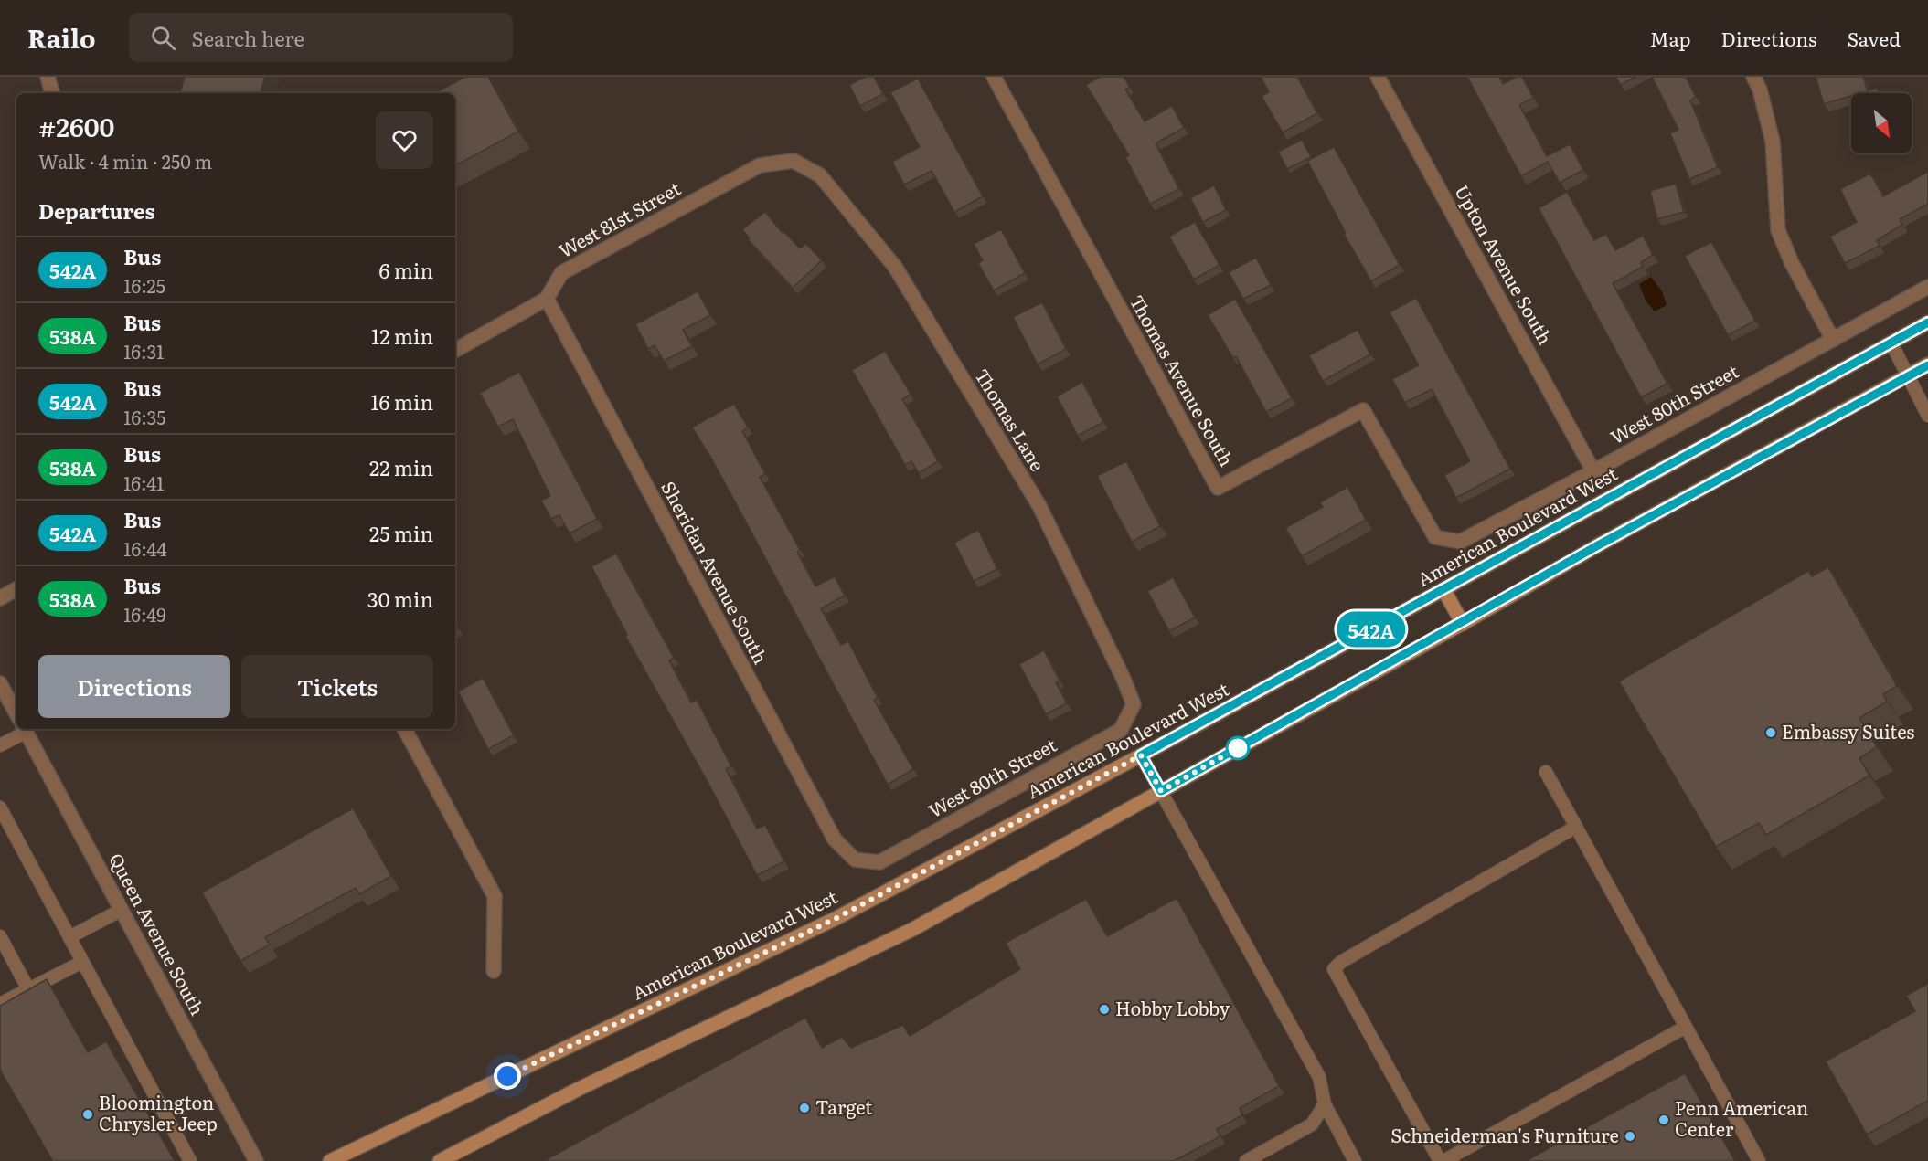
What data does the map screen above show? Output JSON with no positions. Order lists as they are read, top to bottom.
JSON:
{
  "streets": {
    "main road": ["American Boulevard West"],
    "street": [
      "West 81st Street",
      "Upton Avenue South",
      "Thomas Avenue South",
      "West 80th Street",
      "Thomas Lane",
      "Sheridan Avenue South",
      "Queen Avenue South"
    ]
  },
  "crossings": [
    ["West 81st Street", "Thomas Lane"],
    ["West 81st Street", "Sheridan Avenue South"],
    ["Upton Avenue South", "West 80th Street"],
    ["Thomas Avenue South", "West 80th Street"],
    ["West 80th Street", "Thomas Lane"],
    ["West 80th Street", "Sheridan Avenue South"]
  ],
  "places": [
    "Embassy Suites",
    "Hobby Lobby",
    "Target",
    "Bloomington Chrysler Jeep",
    "Penn American Center",
    "Schneiderman's Furniture"
  ],
  "lines": ["bus line 542A"],
  "north": "bottom right",
  "page": {
    "header": "Railo",
    "search": "Search here",
    "nav": ["Map", "Directions", "Saved"],
    "on_map": "542A",
    "heading": [
      ["#2600", "Walk · 4 min · 250 m"],
      "Departures"
    ],
    "list": [
      {
        "mark": "542A",
        "name": "Bus",
        "note": "16:25",
        "value": "6 min"
      },
      {
        "mark": "538A",
        "name": "Bus",
        "note": "16:31",
        "value": "12 min"
      },
      {
        "mark": "542A",
        "name": "Bus",
        "note": "16:35",
        "value": "16 min"
      },
      {
        "mark": "538A",
        "name": "Bus",
        "note": "16:41",
        "value": "22 min"
      },
      {
        "mark": "542A",
        "name": "Bus",
        "note": "16:44",
        "value": "25 min"
      },
      {
        "mark": "538A",
        "name": "Bus",
        "note": "16:49",
        "value": "30 min"
      }
    ],
    "buttons": ["Directions", "Tickets"]
  }
}
